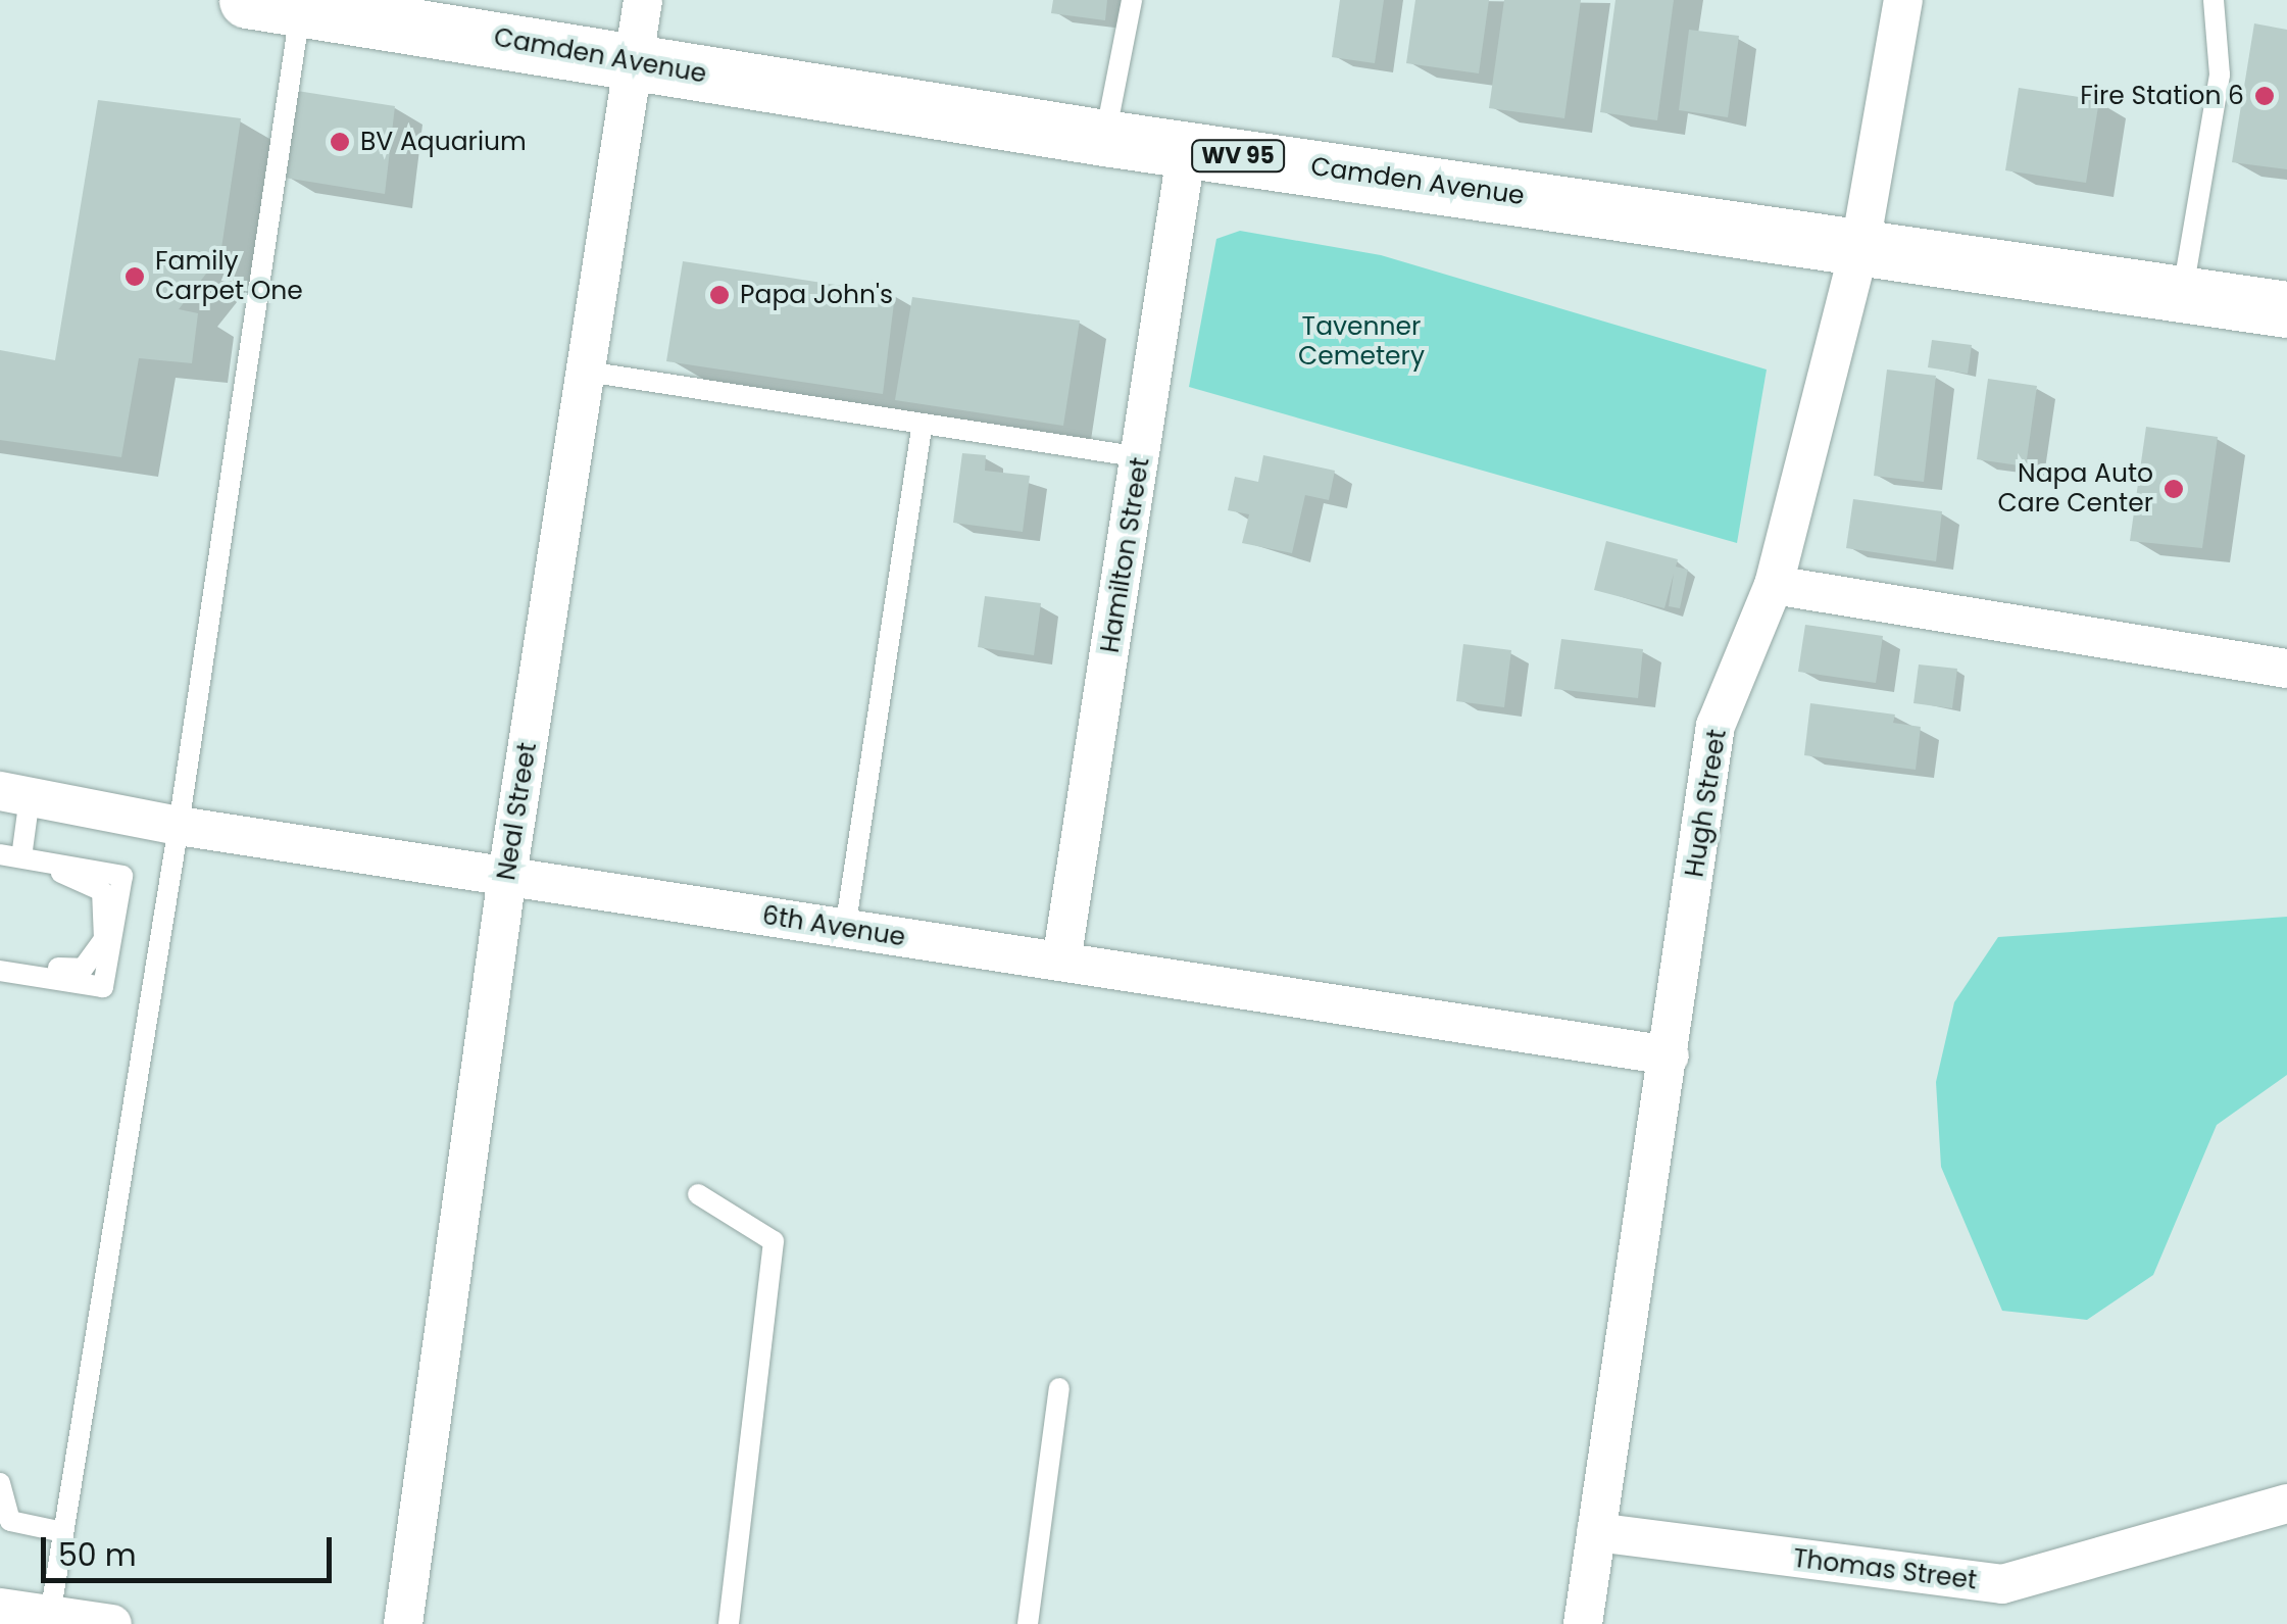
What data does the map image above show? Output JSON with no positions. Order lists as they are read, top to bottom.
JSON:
{
  "streets": {
    "main road": ["Camden Avenue", "WV 95"],
    "street": [
      "Hamilton Street",
      "Hugh Street",
      "Neal Street",
      "6th Avenue",
      "Thomas Street"
    ]
  },
  "crossings": [
    ["Camden Avenue", "Hamilton Street"],
    ["Camden Avenue", "Hugh Street"],
    ["Camden Avenue", "Neal Street"],
    ["Hamilton Street", "6th Avenue"],
    ["Hugh Street", "6th Avenue"],
    ["Hugh Street", "Thomas Street"],
    ["Neal Street", "6th Avenue"]
  ],
  "parks": ["Tavenner Cemetery"],
  "places": [
    "Fire Station 6",
    "BV Aquarium",
    "Family Carpet One",
    "Papa John's",
    "Napa Auto Care Center"
  ],
  "scale_bar": "50 m"
}
